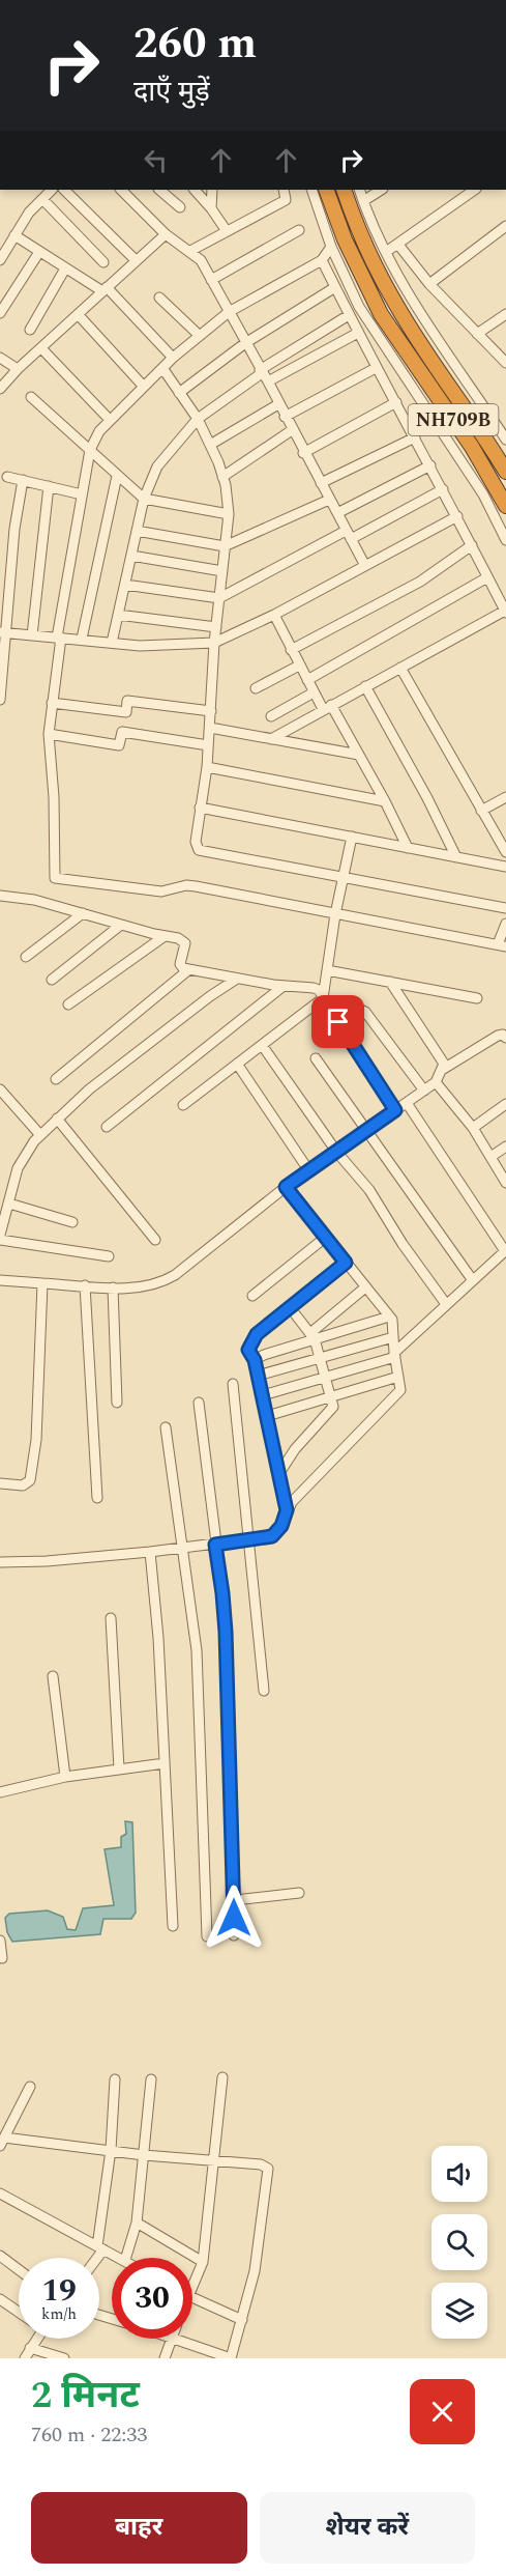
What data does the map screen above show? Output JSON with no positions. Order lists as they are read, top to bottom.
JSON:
{
  "streets": {
    "highway": ["NH709B"]
  },
  "page": {
    "turn": ["260 m", "दाएँ मुड़ें"],
    "speed": "19 km/h",
    "limit": "30",
    "heading": ["2 मिनट", "760 m · 22:33"],
    "buttons": ["बाहर", "शेयर करें"]
  }
}
